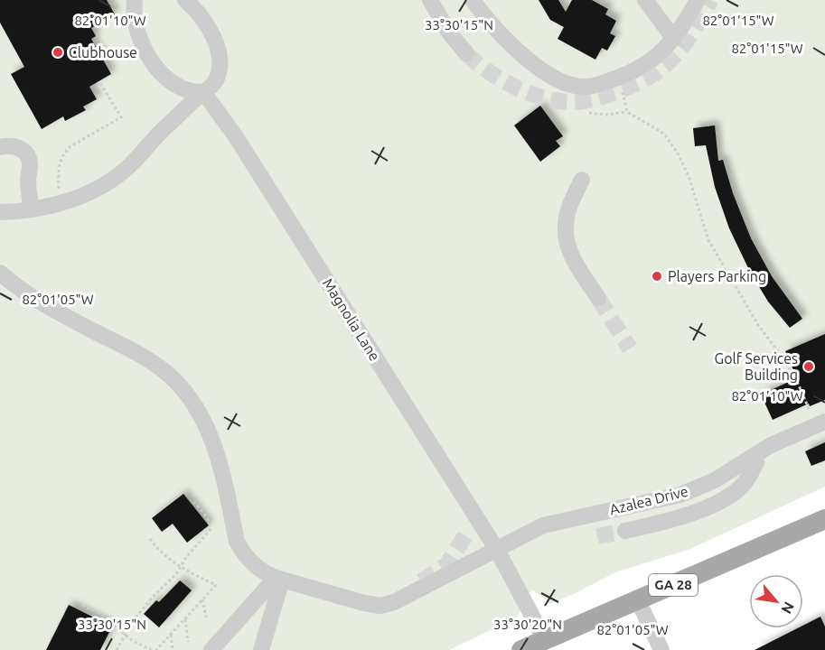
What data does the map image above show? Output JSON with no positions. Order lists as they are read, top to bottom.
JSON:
{
  "streets": {
    "main road": ["GA 28"],
    "street": ["Magnolia Lane", "Azalea Drive"]
  },
  "crossings": [
    ["Magnolia Lane", "Azalea Drive"],
    ["Magnolia Lane", "GA 28"]
  ],
  "places": ["Clubhouse", "Players Parking", "Golf Services Building"],
  "north": "bottom right",
  "coordinates": [
    "82°01'15\"W",
    "82°01'10\"W",
    "33°30'15\"N",
    "82°01'05\"W",
    "33°30'20\"N"
  ]
}
